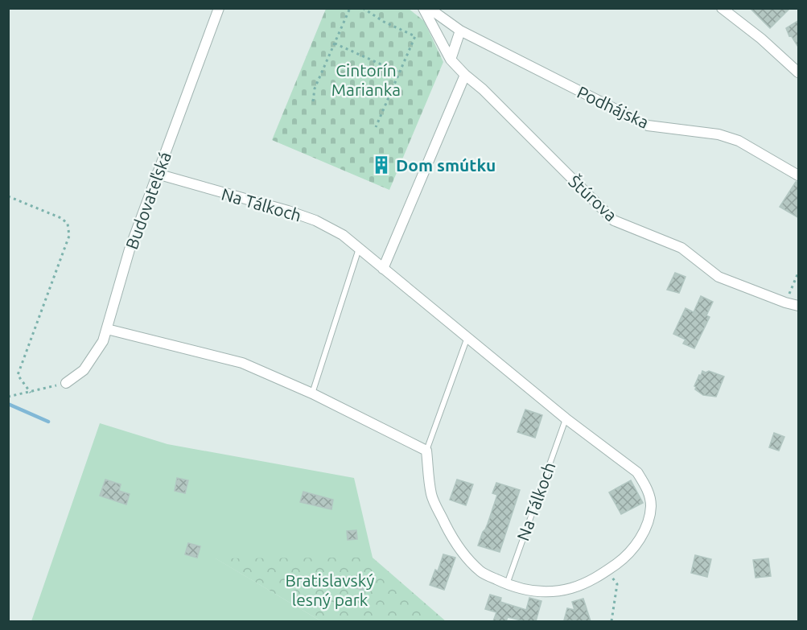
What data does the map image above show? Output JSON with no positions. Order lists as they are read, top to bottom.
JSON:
{
  "streets": {
    "street": [
      "Podhájska",
      "Štúrova",
      "Budovateľská",
      "Na Tálkoch"
    ]
  },
  "crossings": [
    ["Budovateľská", "Na Tálkoch"]
  ],
  "parks": ["Cintorín Marianka", "Bratislavský lesný park"],
  "places": {
    "building": ["Dom smútku"]
  }
}
